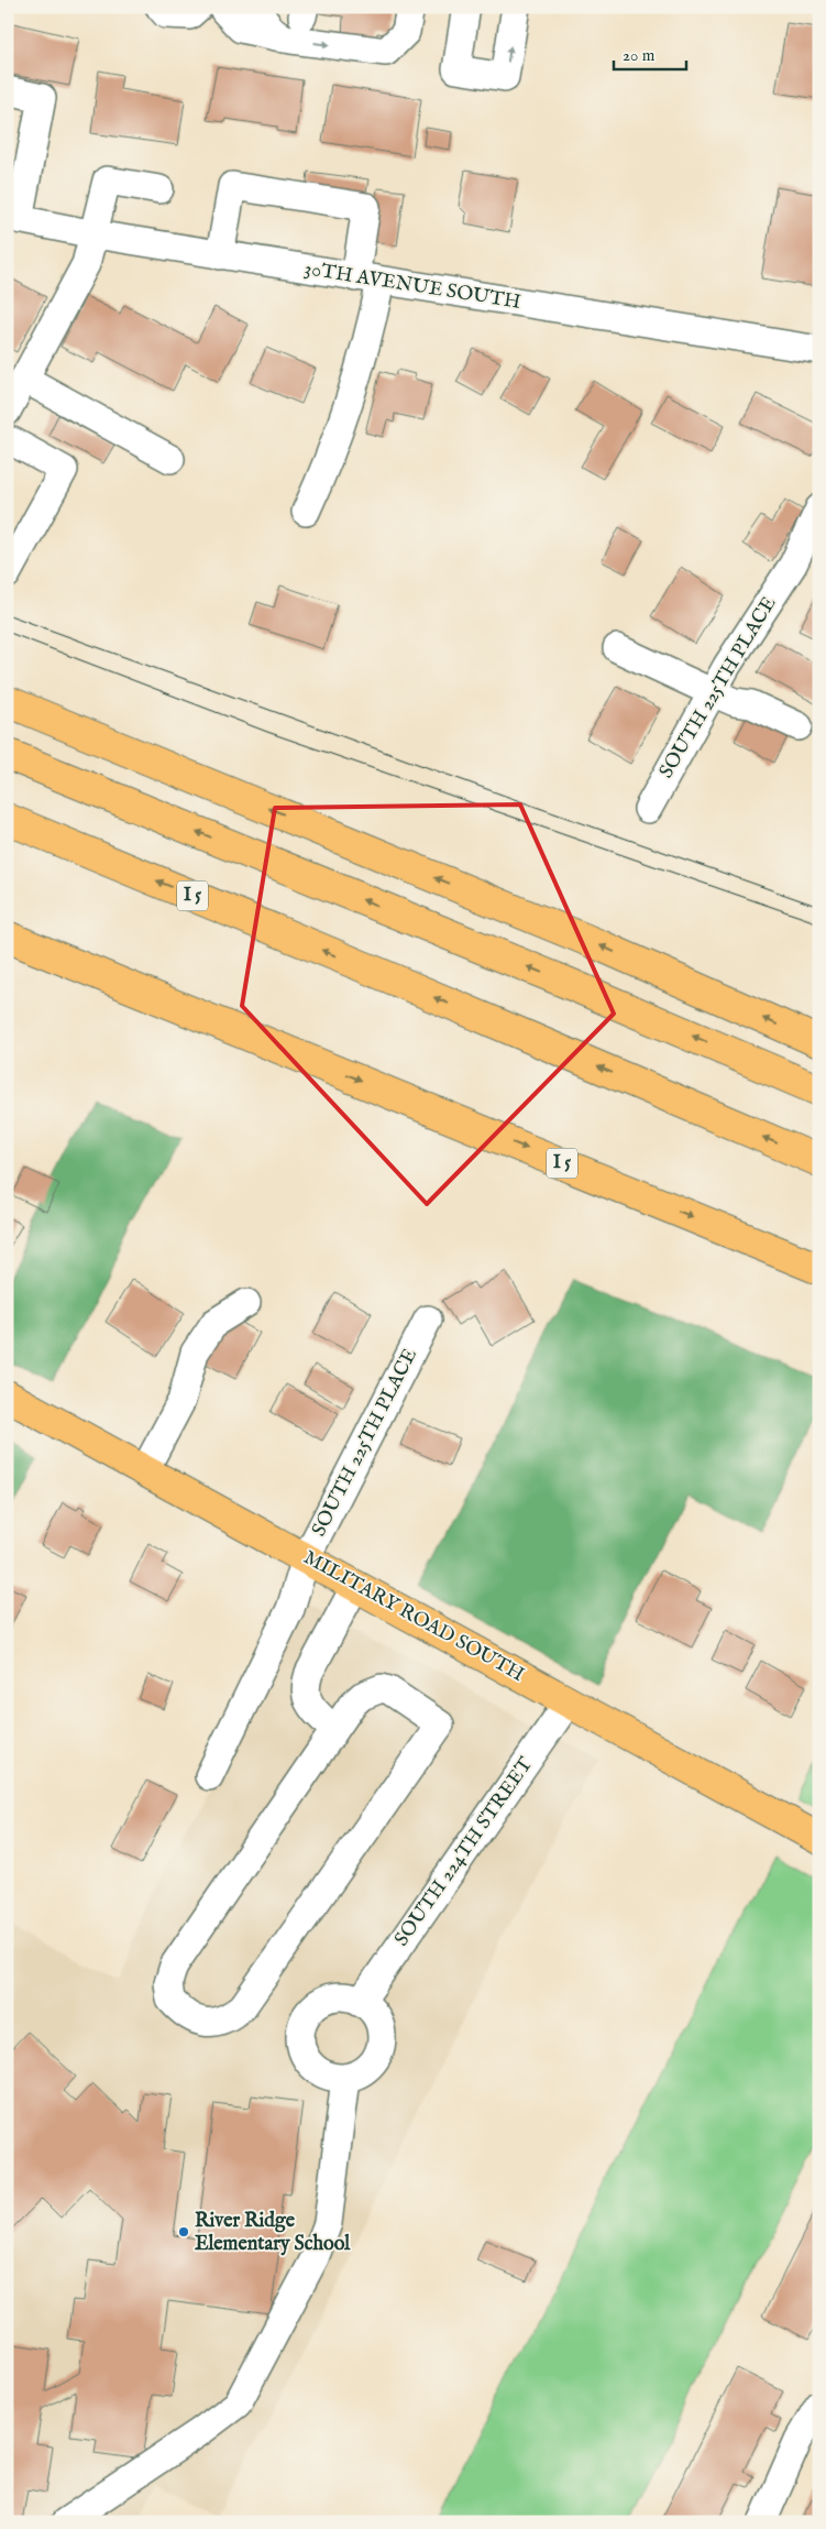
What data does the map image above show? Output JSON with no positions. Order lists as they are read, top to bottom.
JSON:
{
  "streets": {
    "main road": ["I 5", "MILITARY ROAD SOUTH"],
    "street": ["30TH AVENUE SOUTH", "SOUTH 225TH PLACE", "SOUTH 224TH STREET"]
  },
  "crossings": [
    ["SOUTH 225TH PLACE", "MILITARY ROAD SOUTH"],
    ["MILITARY ROAD SOUTH", "SOUTH 224TH STREET"]
  ],
  "places": ["River Ridge Elementary School"],
  "scale_bar": "20 m"
}
